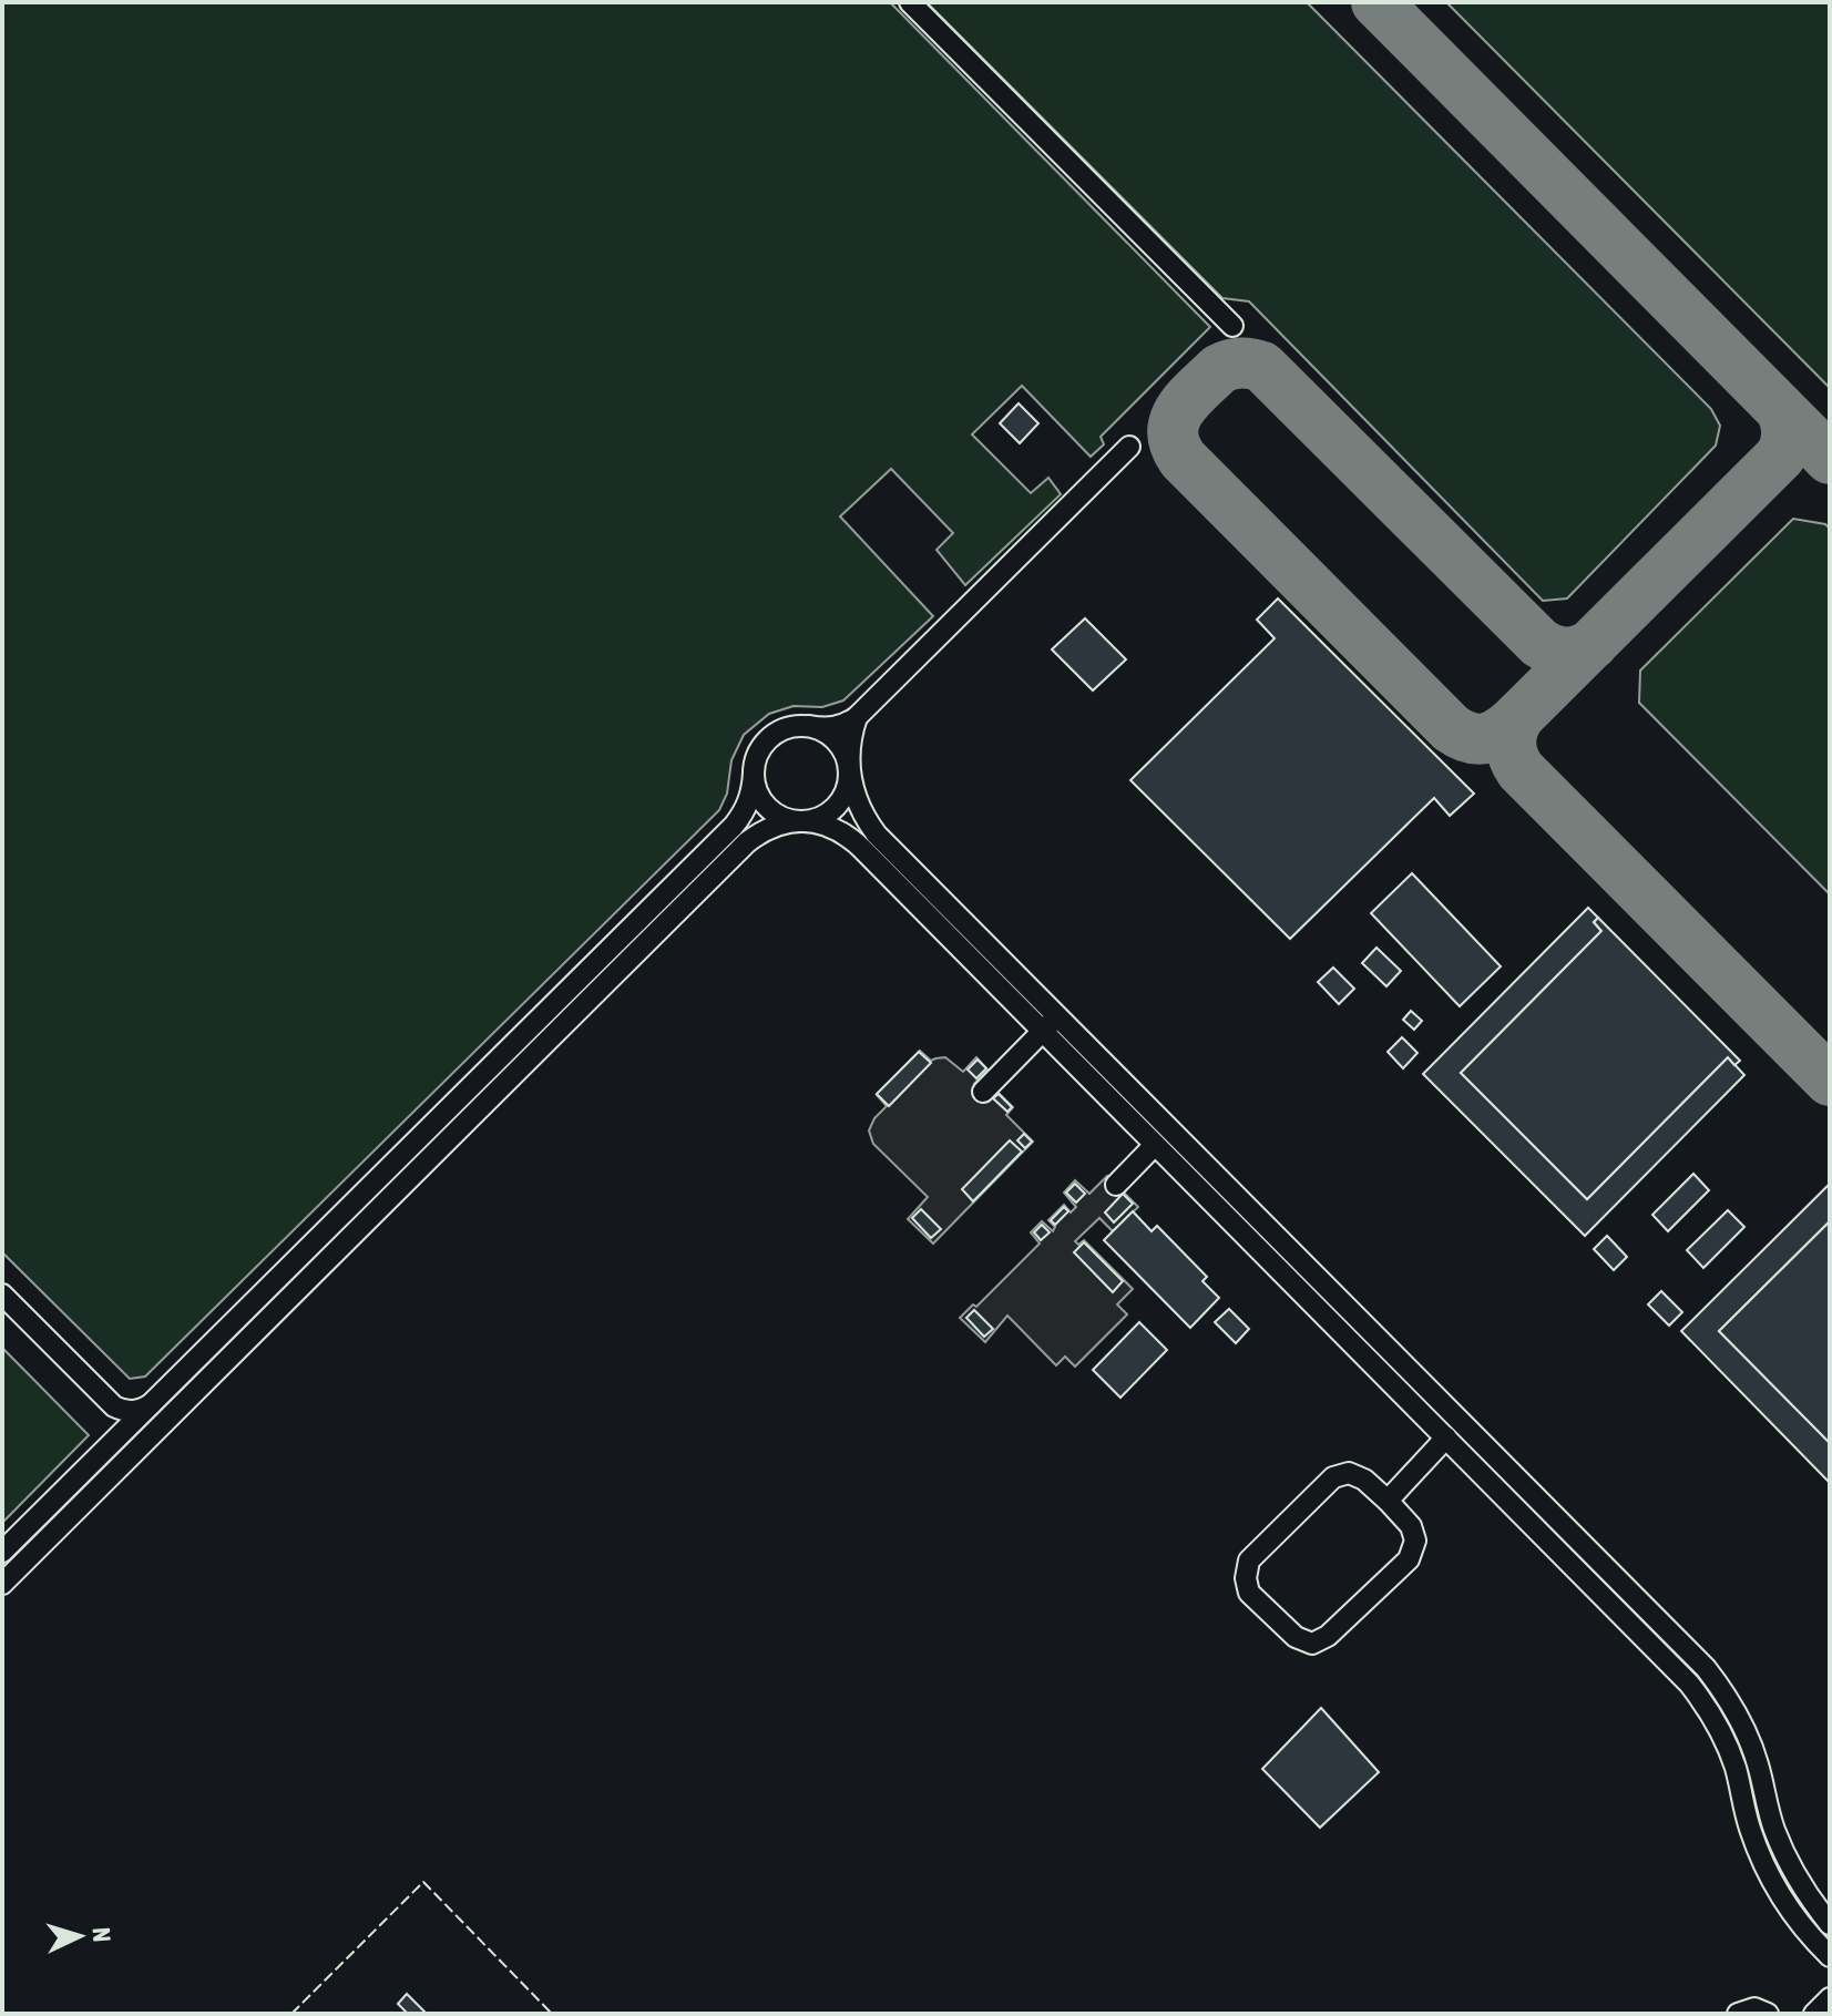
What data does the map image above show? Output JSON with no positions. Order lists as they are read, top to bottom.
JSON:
{
  "north": "right"
}
